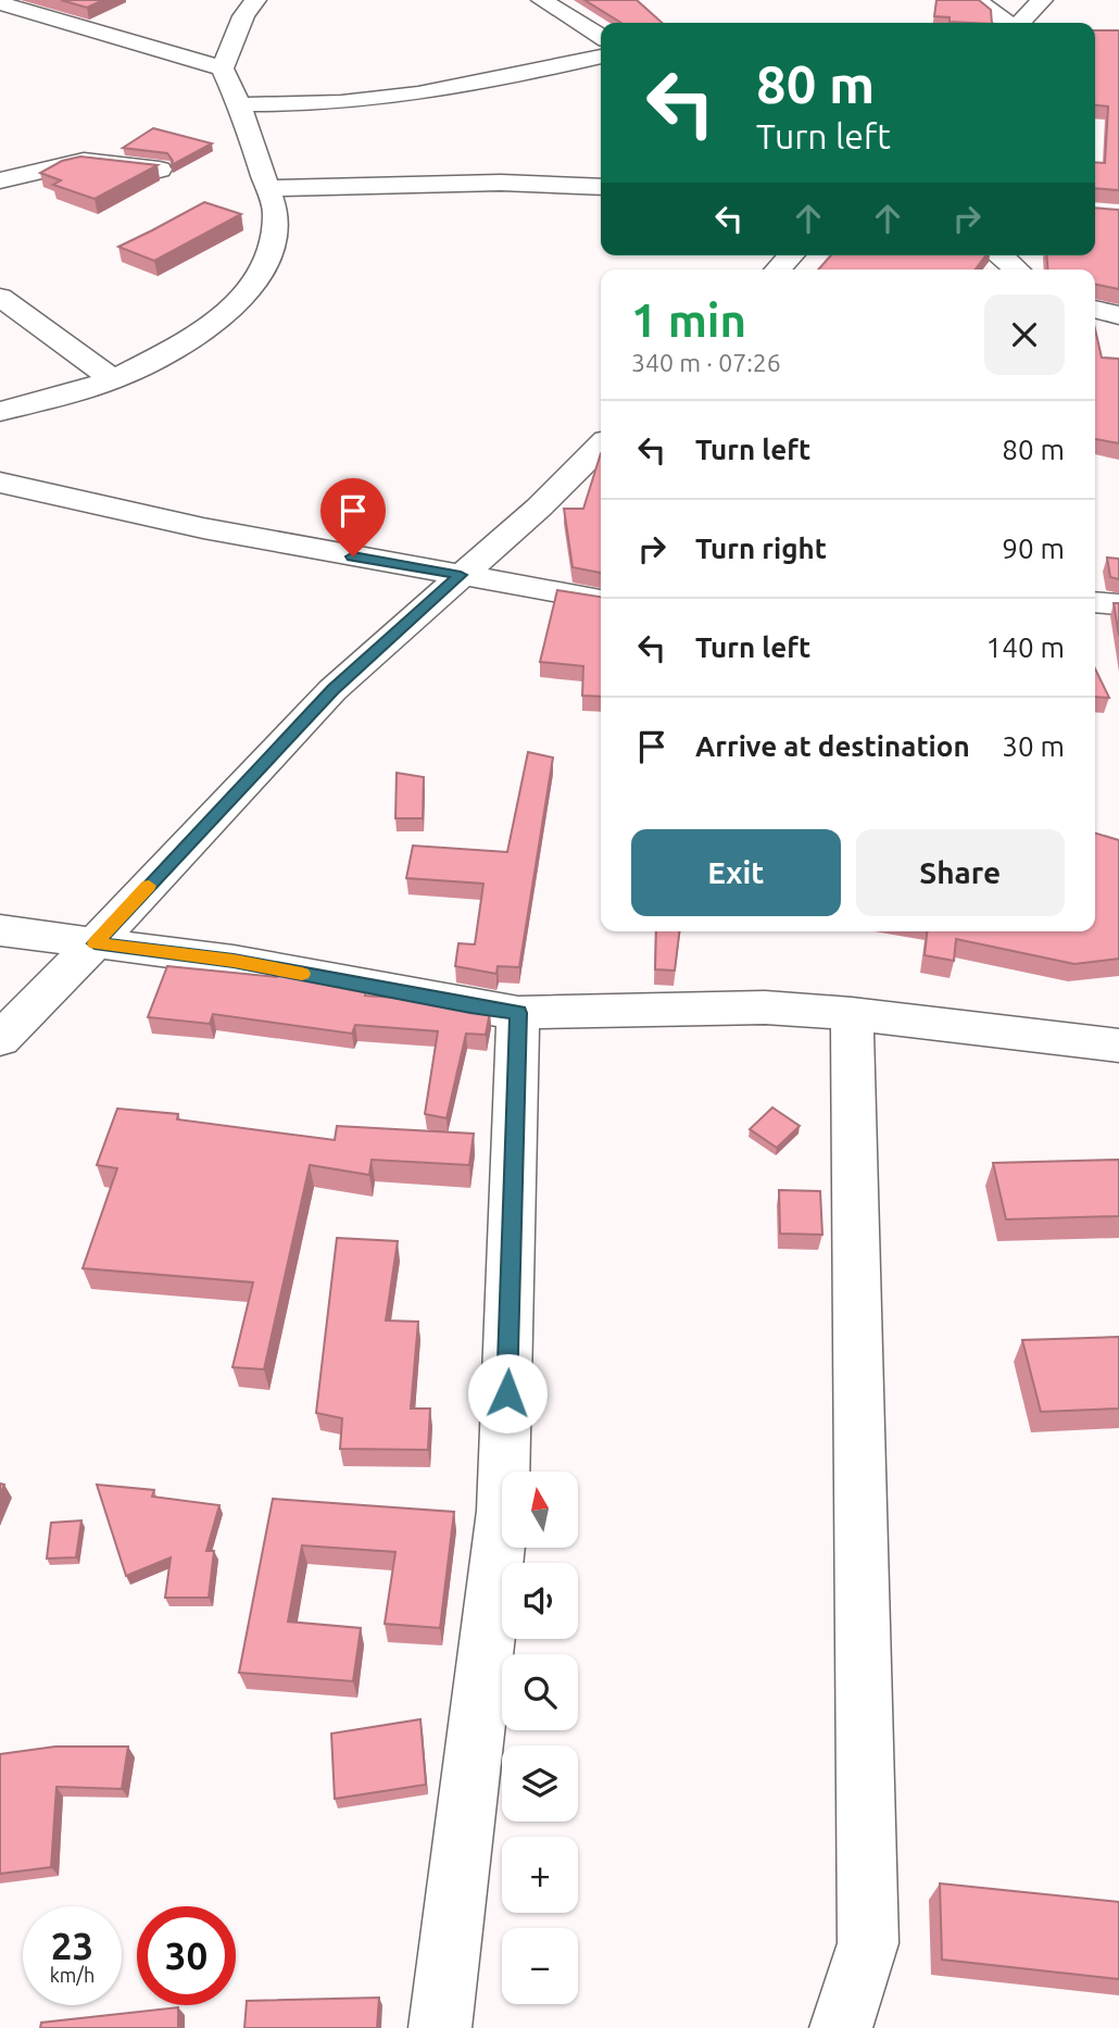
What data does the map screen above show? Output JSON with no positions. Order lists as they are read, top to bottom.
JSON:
{
  "north": "top",
  "page": {
    "turn": ["80 m", "Turn left"],
    "heading": ["1 min", "340 m · 07:26"],
    "list": [
      {
        "name": "Turn left",
        "value": "80 m"
      },
      {
        "name": "Turn right",
        "value": "90 m"
      },
      {
        "name": "Turn left",
        "value": "140 m"
      },
      {
        "name": "Arrive at destination",
        "value": "30 m"
      }
    ],
    "buttons": ["Exit", "Share"],
    "map_buttons": ["+", "−"],
    "speed": "23 km/h",
    "limit": "30"
  }
}
